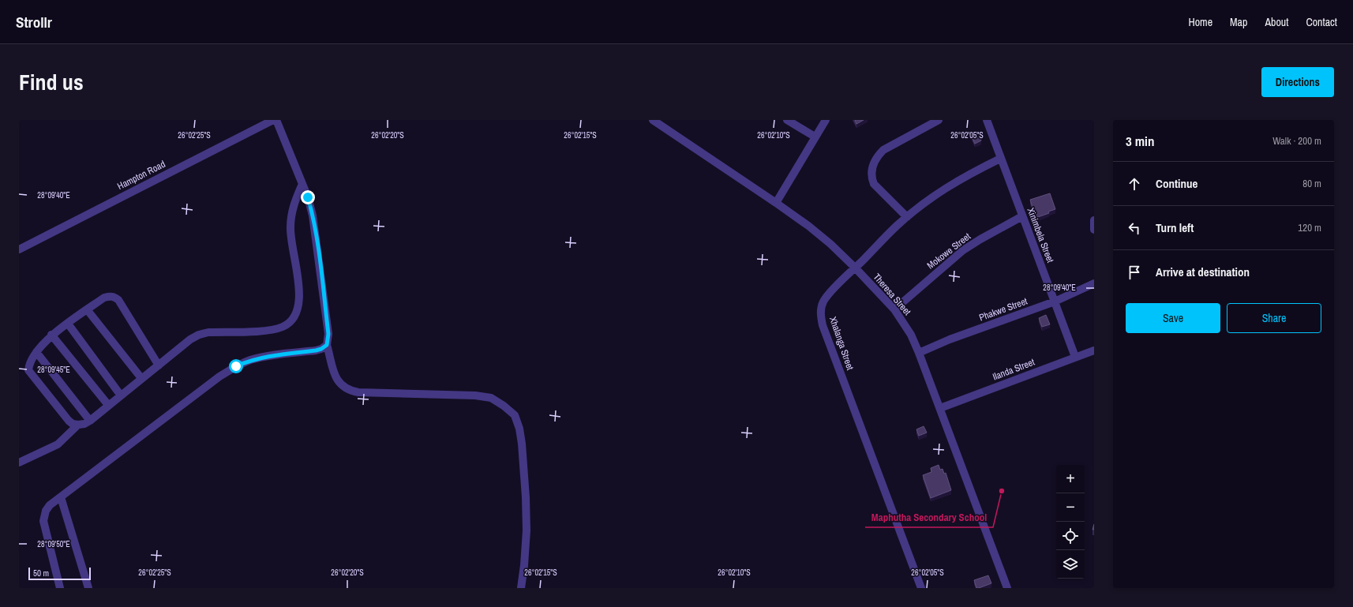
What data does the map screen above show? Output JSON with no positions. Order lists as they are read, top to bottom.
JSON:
{
  "streets": {
    "street": [
      "Hampton Road",
      "Xinimbela Street",
      "Mokowe Street",
      "Theresa Street",
      "Phakwe Street",
      "Xhalanga Street",
      "Ilanda Street"
    ]
  },
  "crossings": [
    ["Xinimbela Street", "Mokowe Street"],
    ["Xinimbela Street", "Phakwe Street"],
    ["Xinimbela Street", "Xhalanga Street"],
    ["Xinimbela Street", "Ilanda Street"],
    ["Mokowe Street", "Theresa Street"],
    ["Theresa Street", "Phakwe Street"],
    ["Theresa Street", "Xhalanga Street"],
    ["Theresa Street", "Ilanda Street"]
  ],
  "places": ["Maphutha Secondary School"],
  "scale_bar": "50 m",
  "page": {
    "header": "Strollr",
    "nav": [
      "Home",
      "Map",
      "About",
      "Contact"
    ],
    "title": "Find us",
    "buttons": [
      "Directions",
      ["Save", "Share"]
    ],
    "heading": ["3 min", "Walk · 200 m"],
    "list": [
      ["Continue", "80 m"],
      ["Turn left", "120 m"],
      "Arrive at destination"
    ],
    "map_buttons": ["+", "−"],
    "scale": "50 m"
  },
  "coordinates": [
    "26°02'25\"S",
    "26°02'20\"S",
    "26°02'15\"S",
    "26°02'10\"S",
    "26°02'05\"S",
    "28°09'40\"E",
    "28°09'45\"E",
    "28°09'50\"E"
  ]
}
